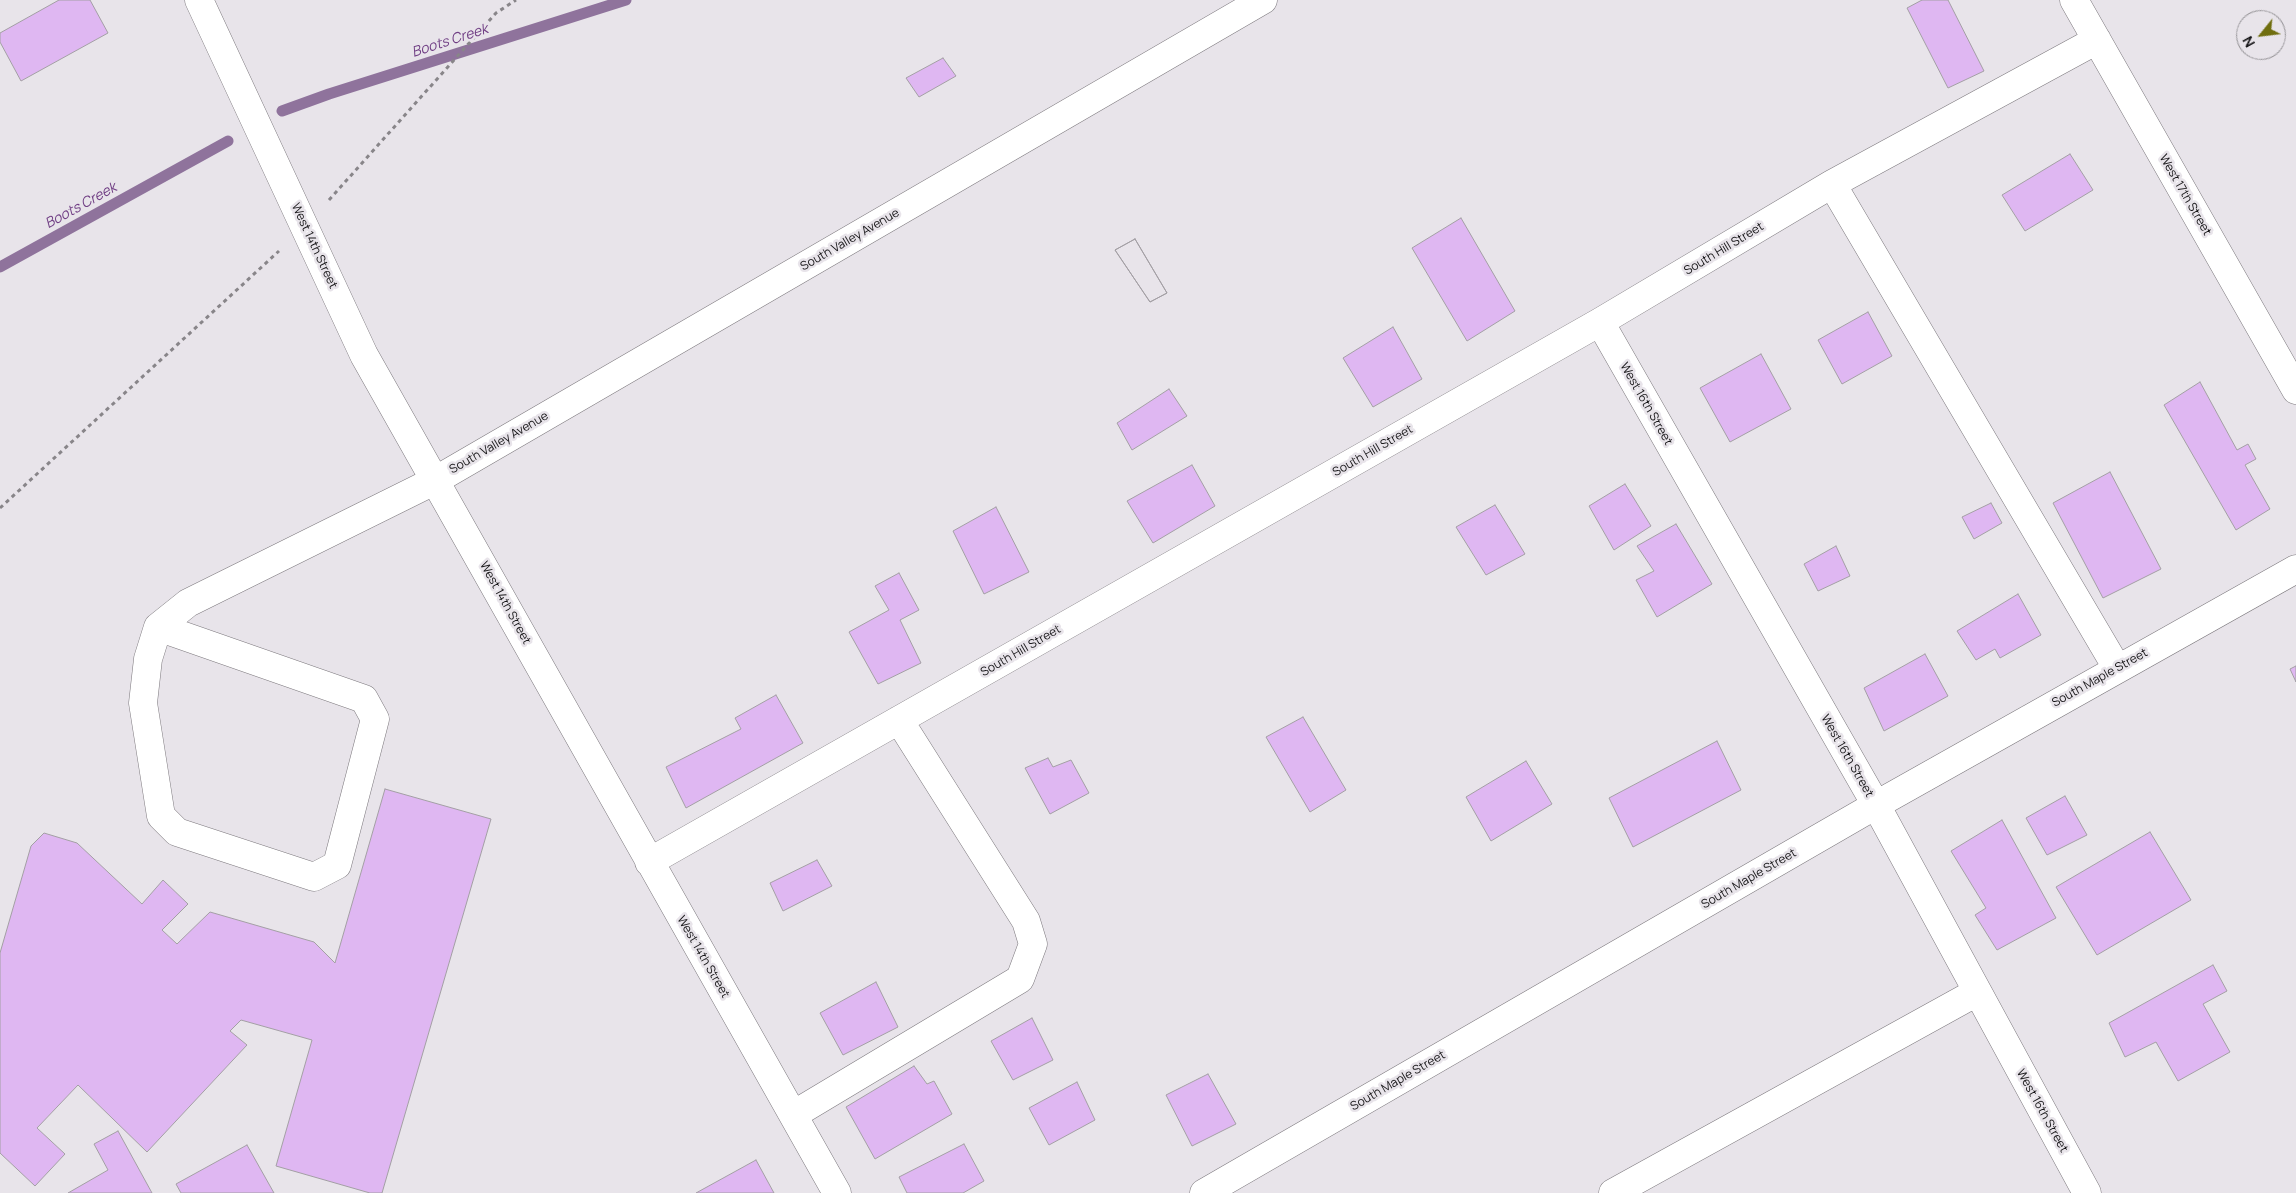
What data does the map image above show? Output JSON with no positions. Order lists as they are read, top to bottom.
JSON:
{
  "streets": {
    "street": [
      "West 17th Street",
      "South Valley Avenue",
      "West 14th Street",
      "South Hill Street",
      "West 16th Street",
      "South Maple Street"
    ]
  },
  "crossings": [
    ["West 17th Street", "South Hill Street"],
    ["South Valley Avenue", "West 14th Street"],
    ["West 14th Street", "South Hill Street"],
    ["South Hill Street", "West 16th Street"],
    ["West 16th Street", "South Maple Street"]
  ],
  "water": ["Boots Creek"],
  "north": "bottom left"
}
